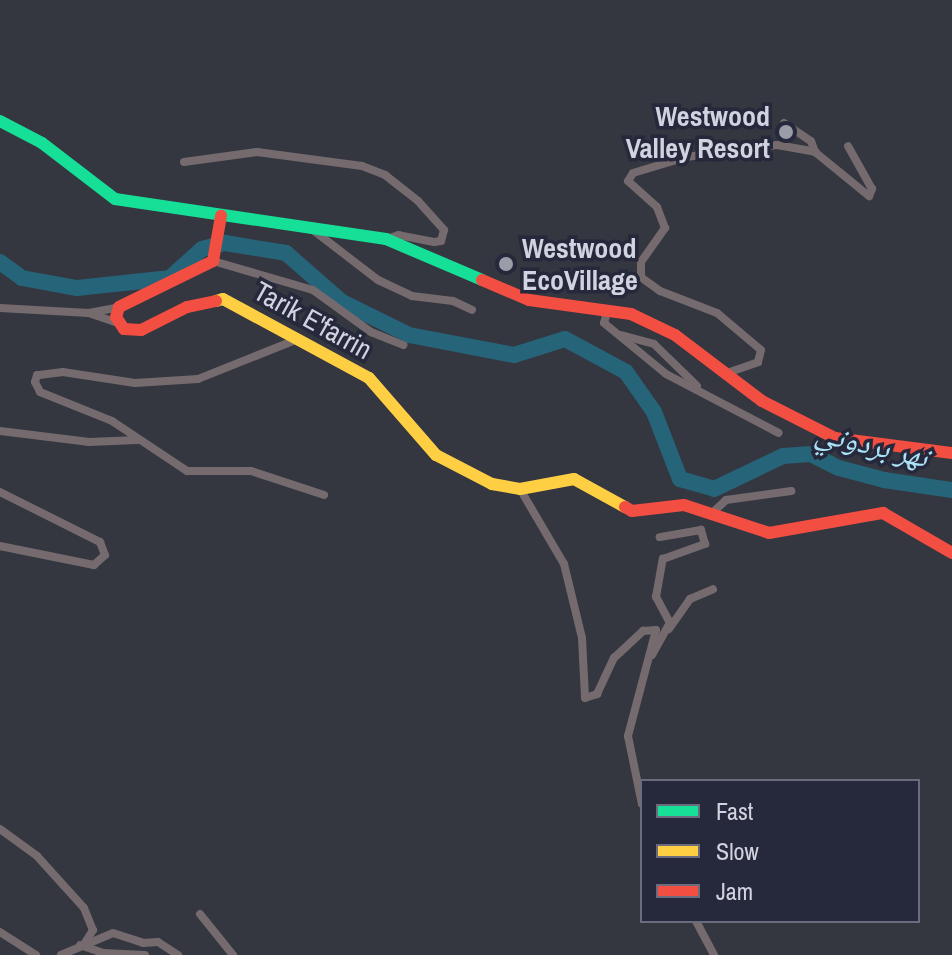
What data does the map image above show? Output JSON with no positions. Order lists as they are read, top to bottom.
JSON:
{
  "streets": {
    "street": ["Tarik E'farrin"]
  },
  "water": ["نهر بردوني"],
  "places": ["Westwood Valley Resort", "Westwood EcoVillage"],
  "legend": ["Fast", "Slow", "Jam"]
}
